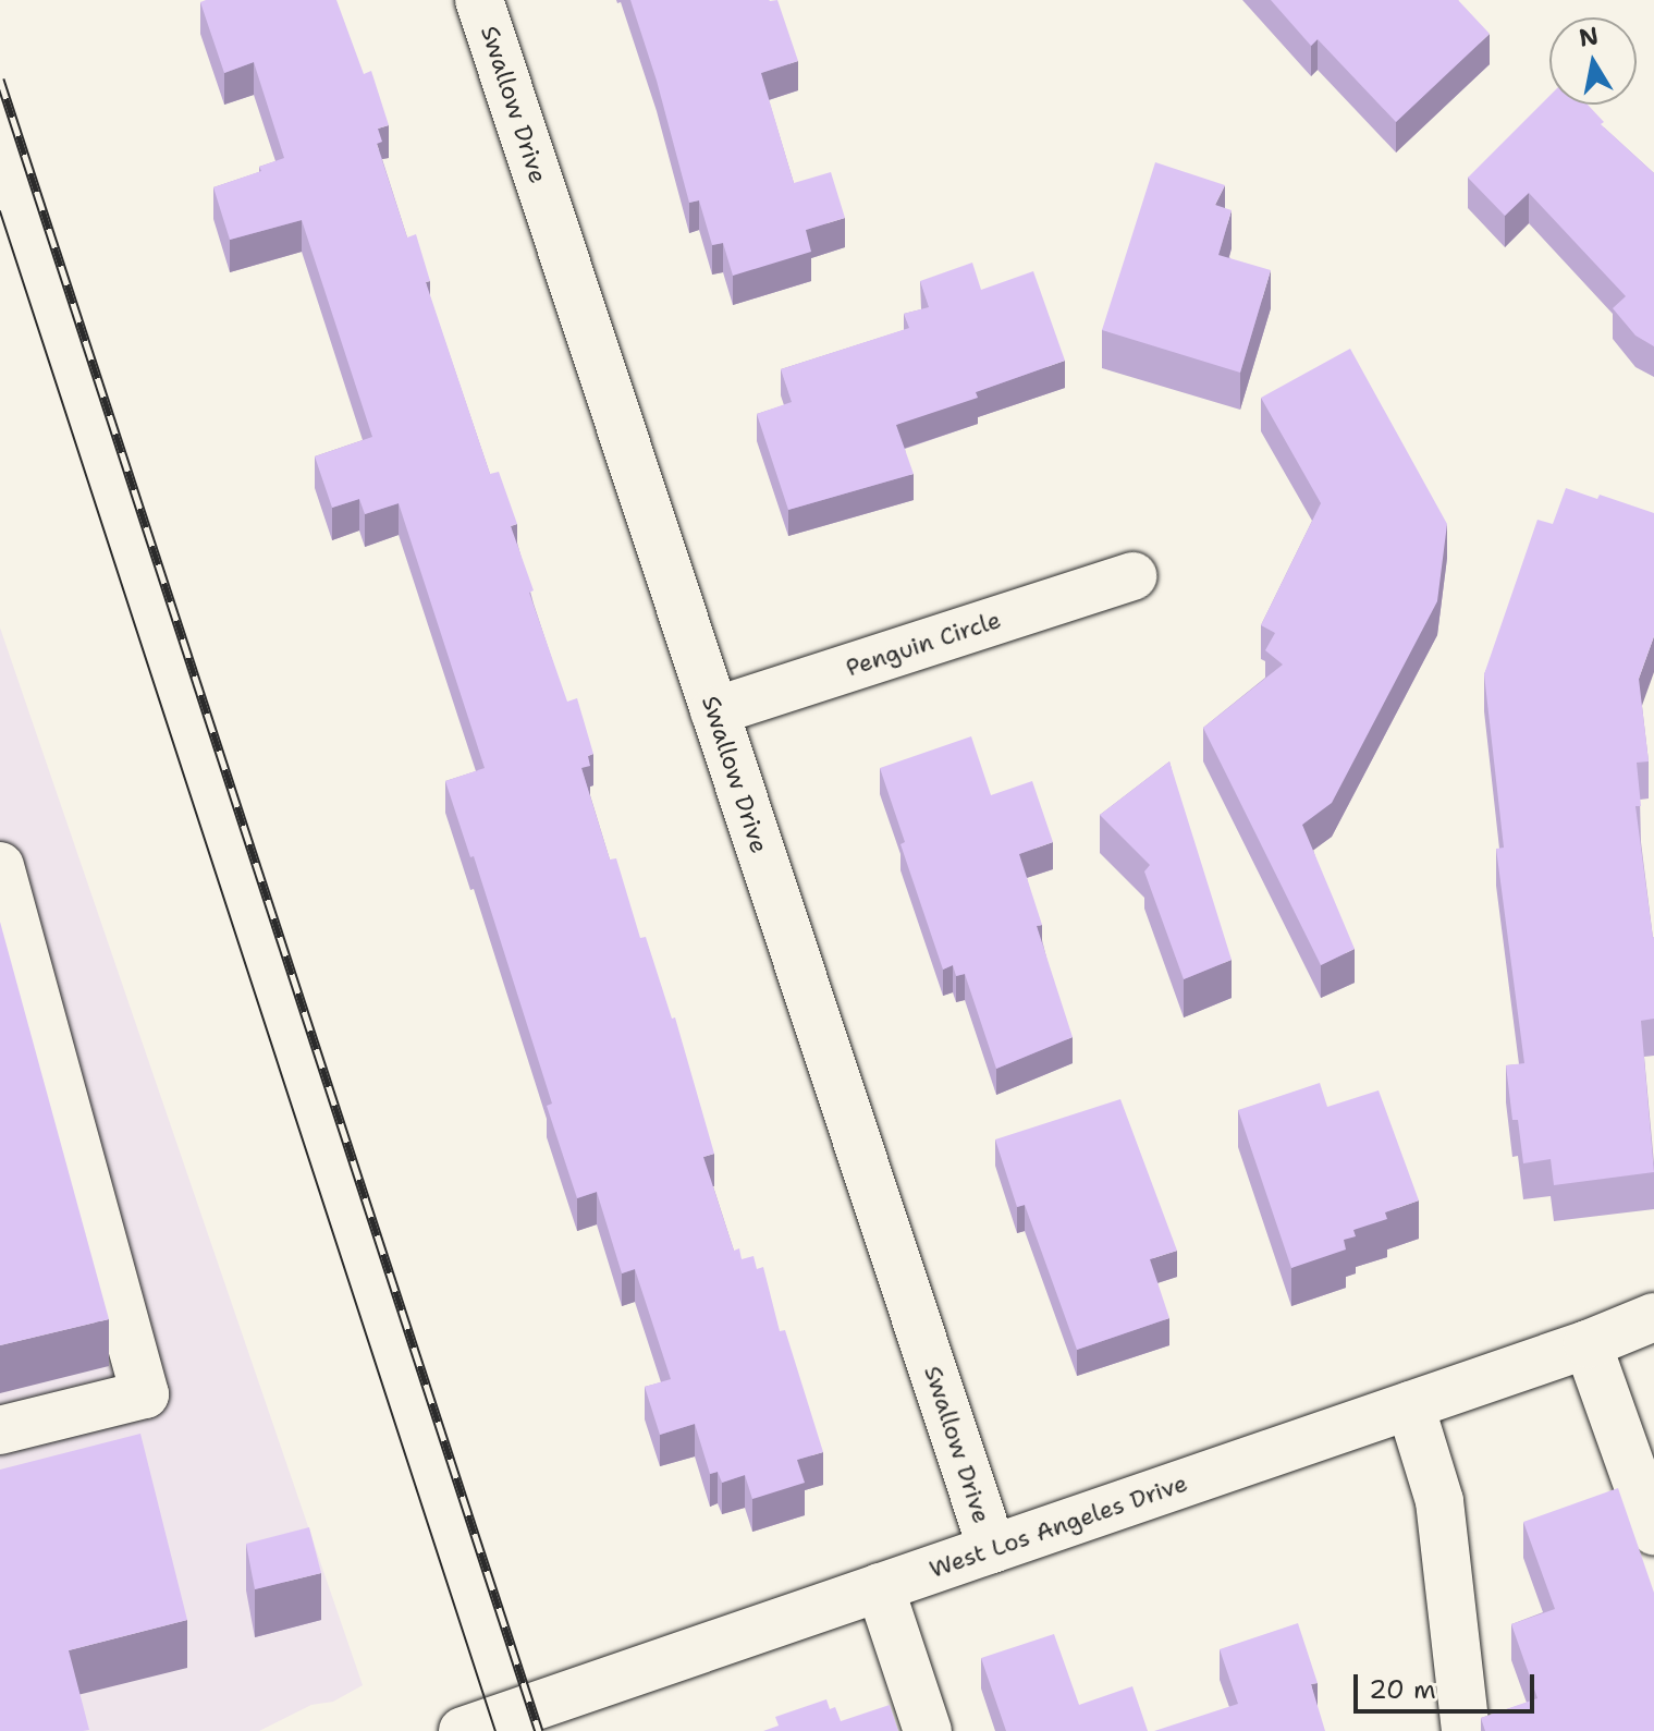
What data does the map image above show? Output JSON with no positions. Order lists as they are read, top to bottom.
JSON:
{
  "streets": {
    "street": ["Swallow Drive", "Penguin Circle", "West Los Angeles Drive"]
  },
  "crossings": [
    ["Swallow Drive", "Penguin Circle"],
    ["Swallow Drive", "West Los Angeles Drive"]
  ],
  "scale_bar": "20 m",
  "north": "top"
}
